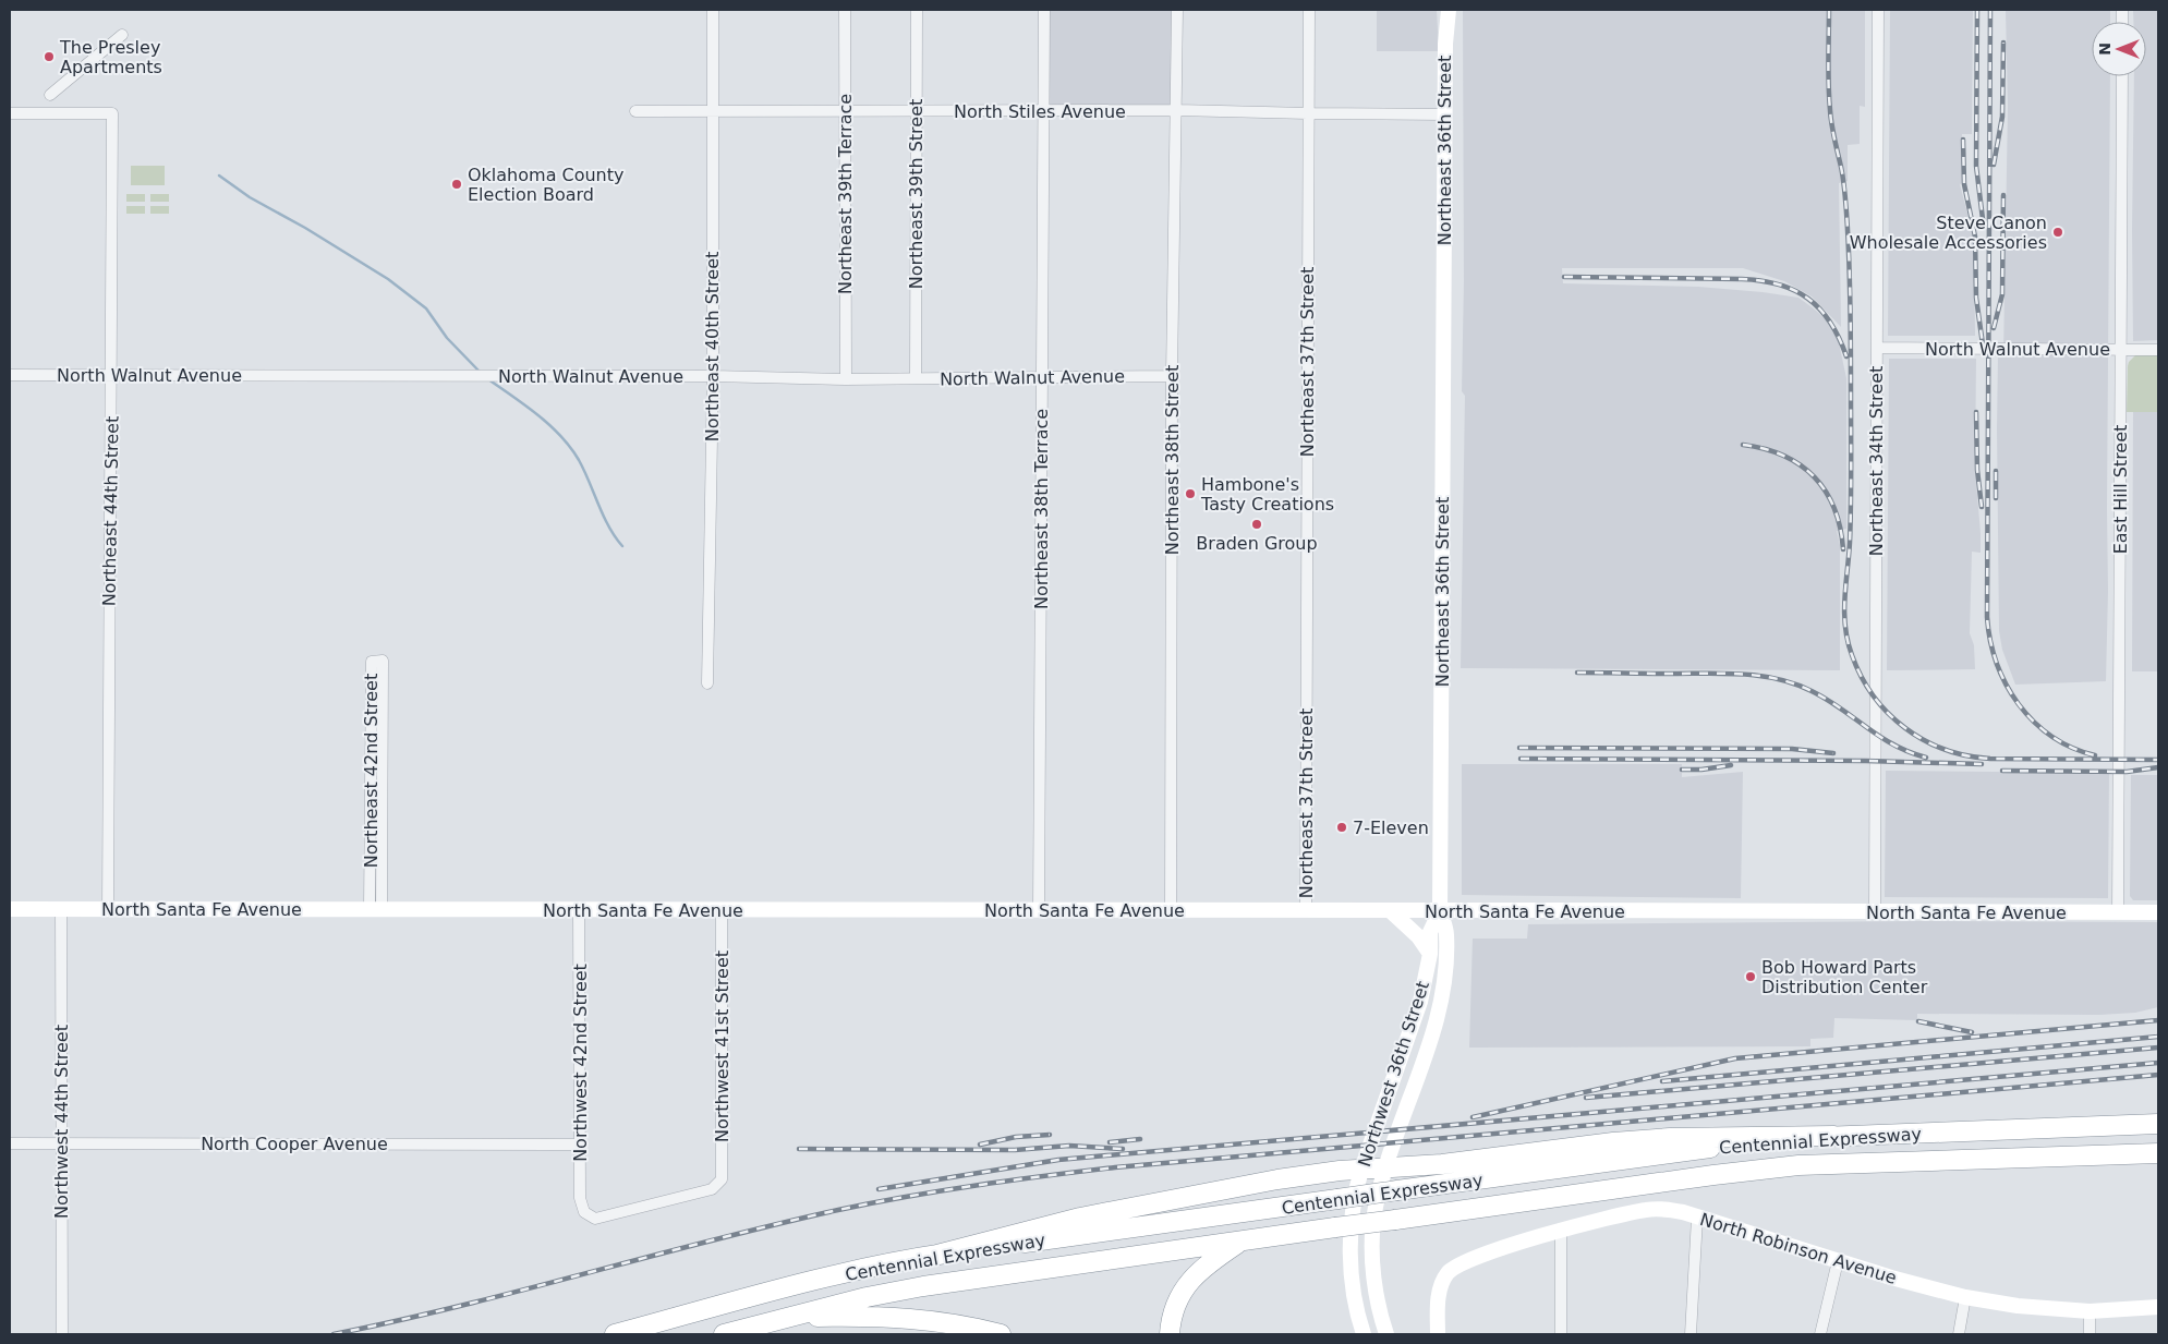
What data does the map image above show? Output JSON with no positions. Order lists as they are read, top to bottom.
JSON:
{
  "streets": {
    "highway": ["Centennial Expressway"],
    "main road": [
      "Northeast 36th Street",
      "North Santa Fe Avenue",
      "Northwest 36th Street",
      "North Robinson Avenue"
    ],
    "street": [
      "North Stiles Avenue",
      "Northeast 39th Terrace",
      "Northeast 39th Street",
      "Northeast 40th Street",
      "North Walnut Avenue",
      "Northeast 37th Street",
      "Northeast 38th Street",
      "Northeast 34th Street",
      "East Hill Street",
      "Northeast 38th Terrace",
      "Northeast 44th Street",
      "Northeast 42nd Street",
      "Northwest 41st Street",
      "Northwest 42nd Street",
      "Northwest 44th Street",
      "North Cooper Avenue"
    ]
  },
  "crossings": [
    ["North Stiles Avenue", "Northeast 36th Street"],
    ["North Stiles Avenue", "Northeast 39th Terrace"],
    ["North Stiles Avenue", "Northeast 39th Street"],
    ["North Stiles Avenue", "Northeast 40th Street"],
    ["North Stiles Avenue", "Northeast 37th Street"],
    ["North Stiles Avenue", "Northeast 38th Street"],
    ["North Stiles Avenue", "Northeast 38th Terrace"],
    ["Northeast 36th Street", "North Santa Fe Avenue"],
    ["Northeast 36th Street", "Northwest 36th Street"],
    ["Northeast 39th Terrace", "North Walnut Avenue"],
    ["Northeast 39th Street", "North Walnut Avenue"],
    ["Northeast 40th Street", "North Walnut Avenue"],
    ["North Walnut Avenue", "Northeast 38th Street"],
    ["North Walnut Avenue", "Northeast 34th Street"],
    ["North Walnut Avenue", "East Hill Street"],
    ["North Walnut Avenue", "Northeast 38th Terrace"],
    ["North Walnut Avenue", "Northeast 44th Street"],
    ["Northeast 37th Street", "North Santa Fe Avenue"],
    ["Northeast 38th Street", "North Santa Fe Avenue"],
    ["Northeast 34th Street", "North Santa Fe Avenue"],
    ["East Hill Street", "North Santa Fe Avenue"],
    ["Northeast 38th Terrace", "North Santa Fe Avenue"],
    ["Northeast 44th Street", "North Santa Fe Avenue"],
    ["Northeast 42nd Street", "North Santa Fe Avenue"],
    ["North Santa Fe Avenue", "Northwest 41st Street"],
    ["North Santa Fe Avenue", "Northwest 42nd Street"],
    ["North Santa Fe Avenue", "Northwest 36th Street"],
    ["North Santa Fe Avenue", "Northwest 44th Street"],
    ["Northwest 41st Street", "Northwest 42nd Street"],
    ["Northwest 42nd Street", "North Cooper Avenue"],
    ["Northwest 44th Street", "North Cooper Avenue"]
  ],
  "places": [
    "The Presley Apartments",
    "Oklahoma County Election Board",
    "Steve Canon Wholesale Accessories",
    "Hambone's Tasty Creations",
    "Braden Group",
    "7-Eleven",
    "Bob Howard Parts Distribution Center"
  ],
  "north": "left"
}
